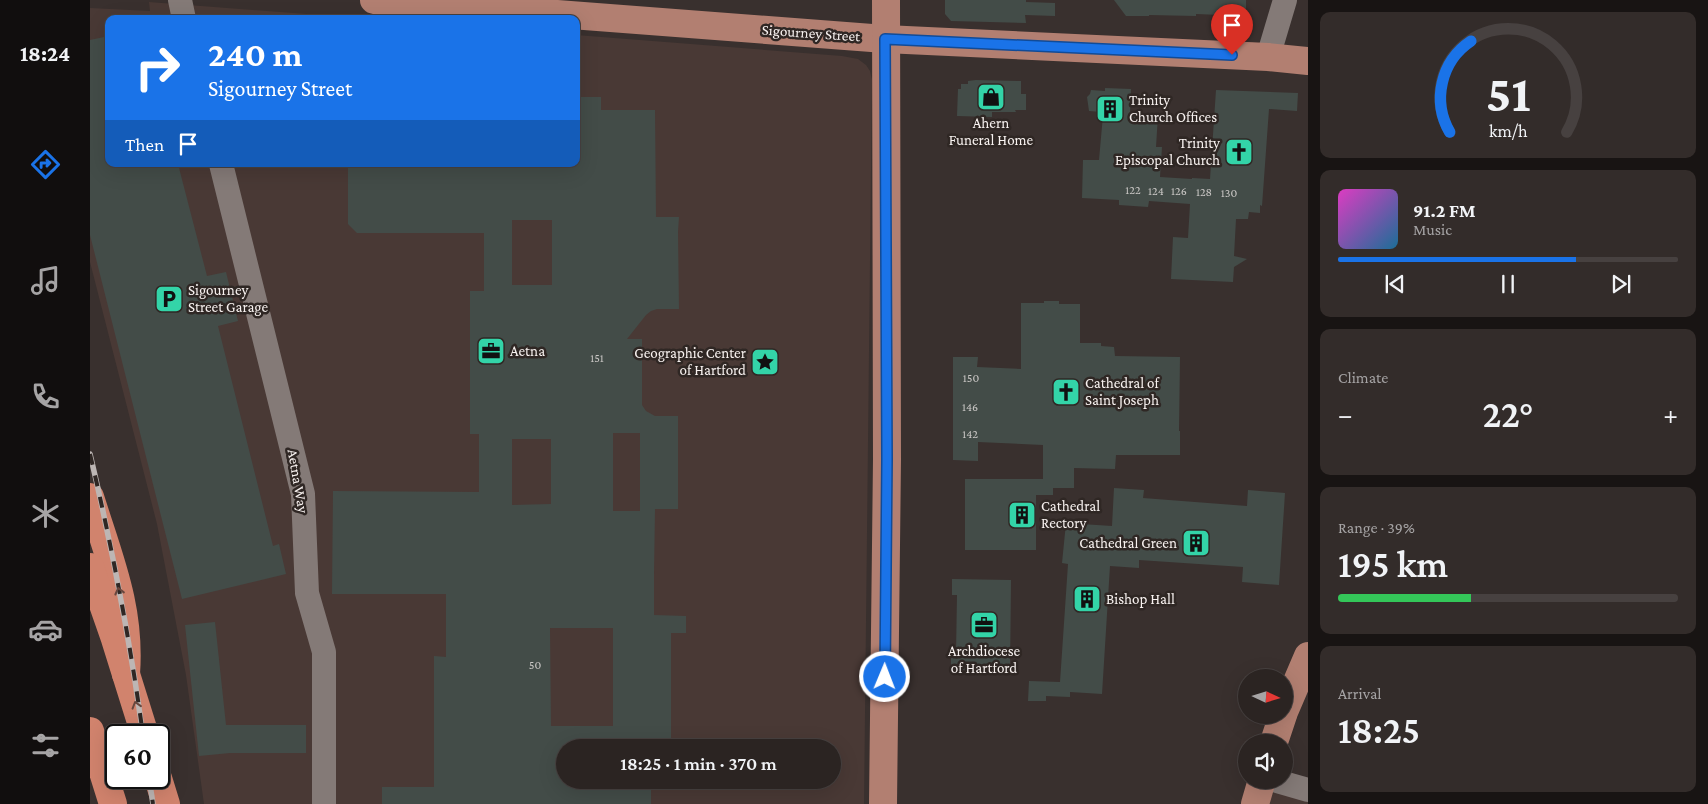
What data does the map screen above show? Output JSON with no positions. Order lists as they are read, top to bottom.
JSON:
{
  "streets": {
    "main road": ["Sigourney Street"],
    "street": ["Aetna Way"]
  },
  "places": {
    "shop": ["Ahern Funeral Home"],
    "building": [
      "Trinity Church Offices",
      "Cathedral Rectory",
      "Cathedral Green",
      "Bishop Hall"
    ],
    "church": ["Trinity Episcopal Church", "Cathedral of Saint Joseph"],
    "parking": ["Sigourney Street Garage"],
    "office": ["Aetna", "Archdiocese of Hartford"],
    "place": ["Geographic Center of Hartford"]
  },
  "house_numbers": [
    "122",
    "124",
    "126",
    "128",
    "130",
    "151",
    "150",
    "146",
    "142",
    "50"
  ],
  "north": "right",
  "page": {
    "tabs": "18:24",
    "turn": ["240 m", "Sigourney Street"],
    "then": "Then",
    "song": ["91.2 FM", "Music"],
    "tile": [
      "Climate",
      ["Range · 39%", "195 km"],
      ["Arrival", "18:25"]
    ],
    "heat": ["−", "22°", "+"],
    "limit": "60",
    "trip": "18:25 · 1 min · 370 m",
    "gauge": ["51", "km/h"]
  }
}
